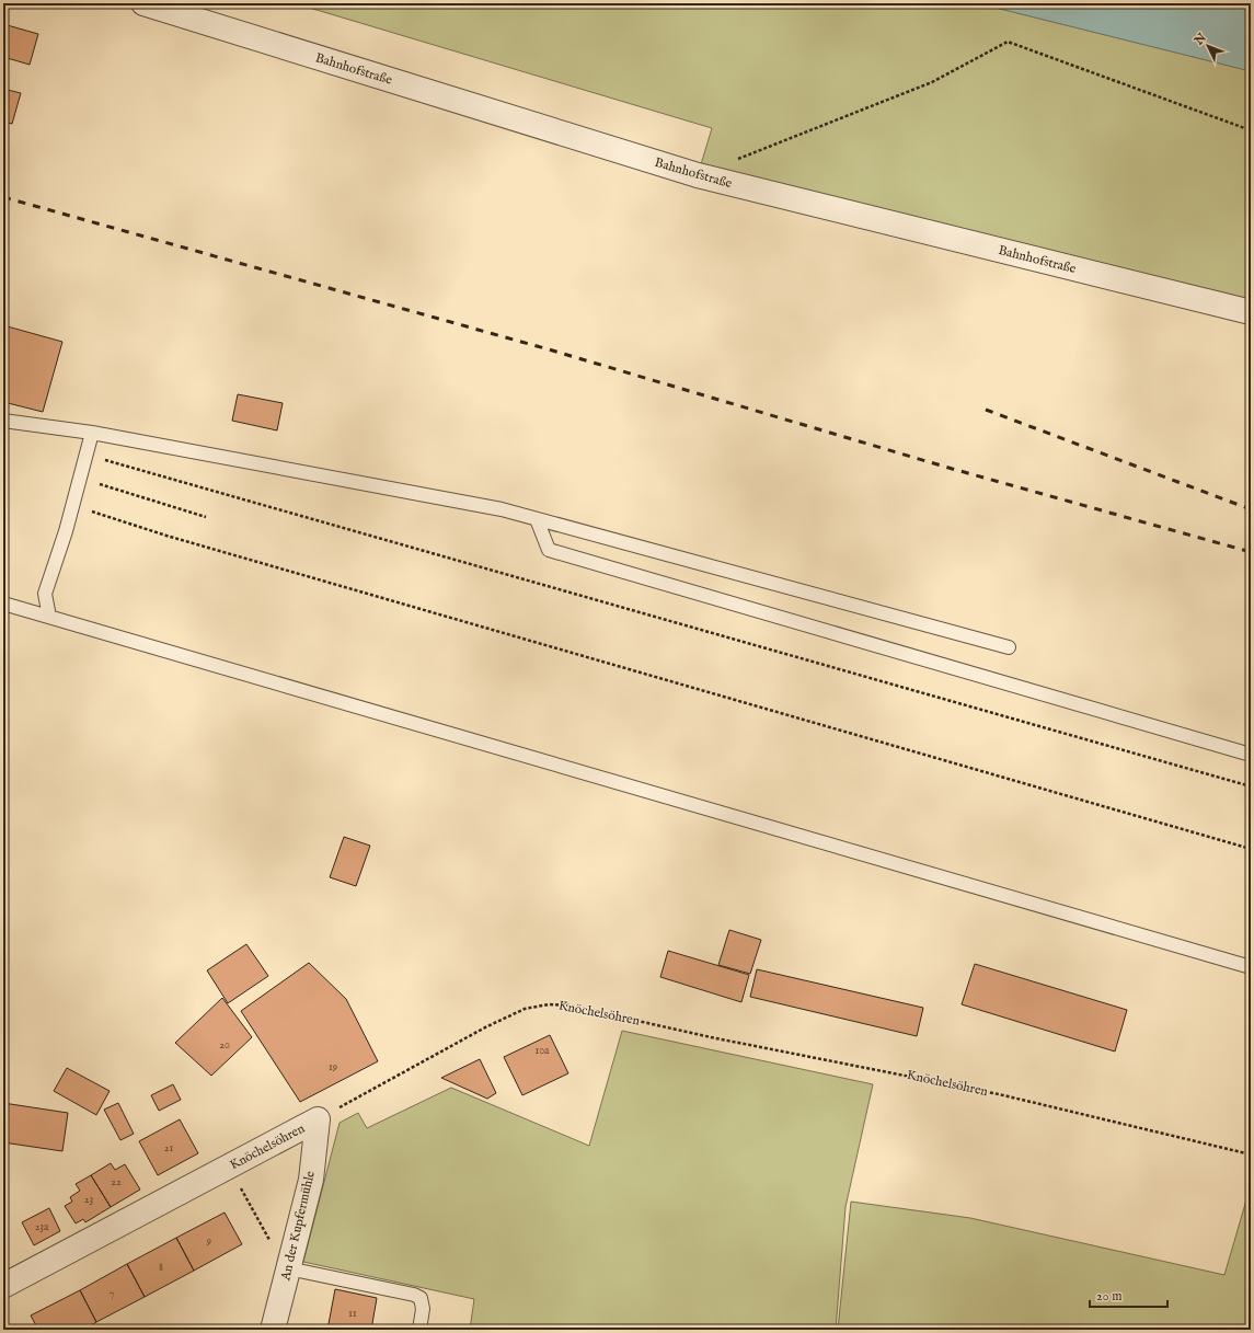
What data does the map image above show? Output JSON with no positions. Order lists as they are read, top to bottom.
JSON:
{
  "streets": {
    "street": ["Bahnhofstraße", "Knöchelsöhren", "An der Kupfermühle"]
  },
  "crossings": [
    ["Knöchelsöhren", "An der Kupfermühle"]
  ],
  "house_numbers": [
    "20",
    "10a",
    "19",
    "21",
    "22",
    "23",
    "23a",
    "9",
    "8",
    "7",
    "11"
  ],
  "scale_bar": "20 m",
  "north": "top left"
}
